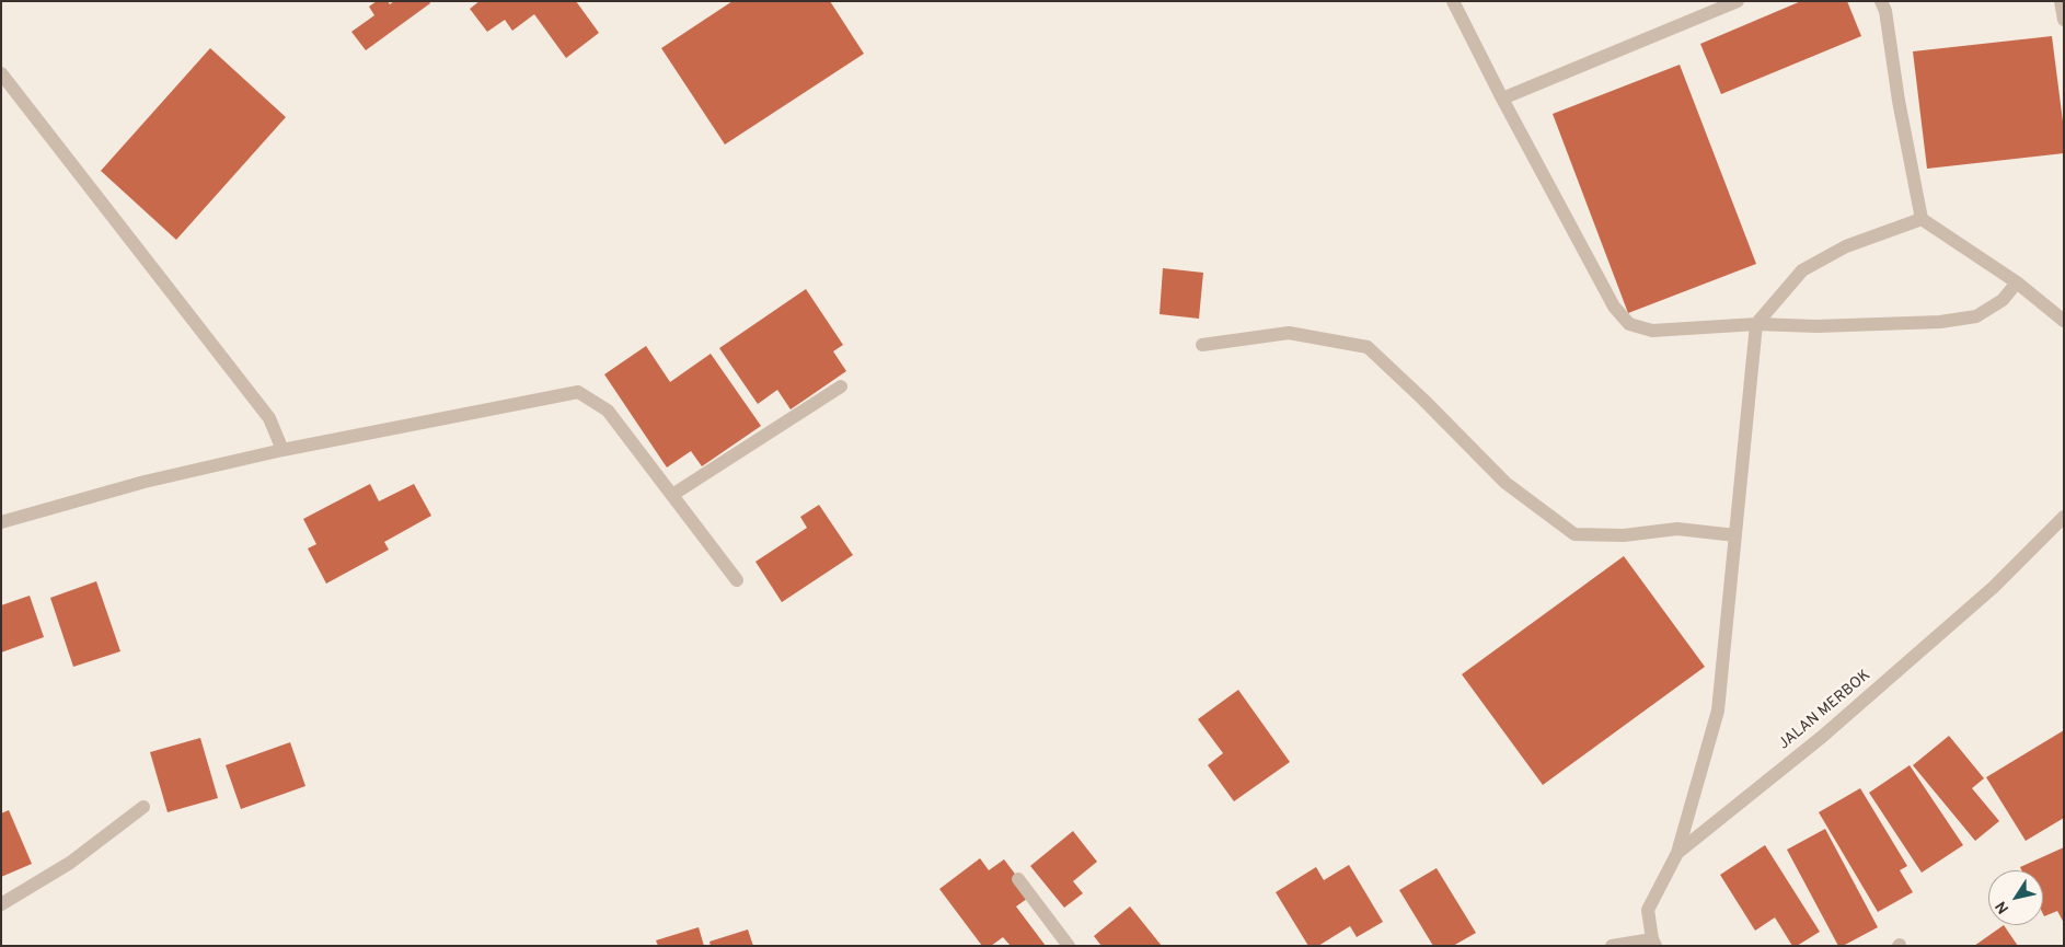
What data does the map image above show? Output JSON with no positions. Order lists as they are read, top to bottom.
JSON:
{
  "streets": {
    "street": ["JALAN MERBOK"]
  },
  "north": "bottom left"
}
